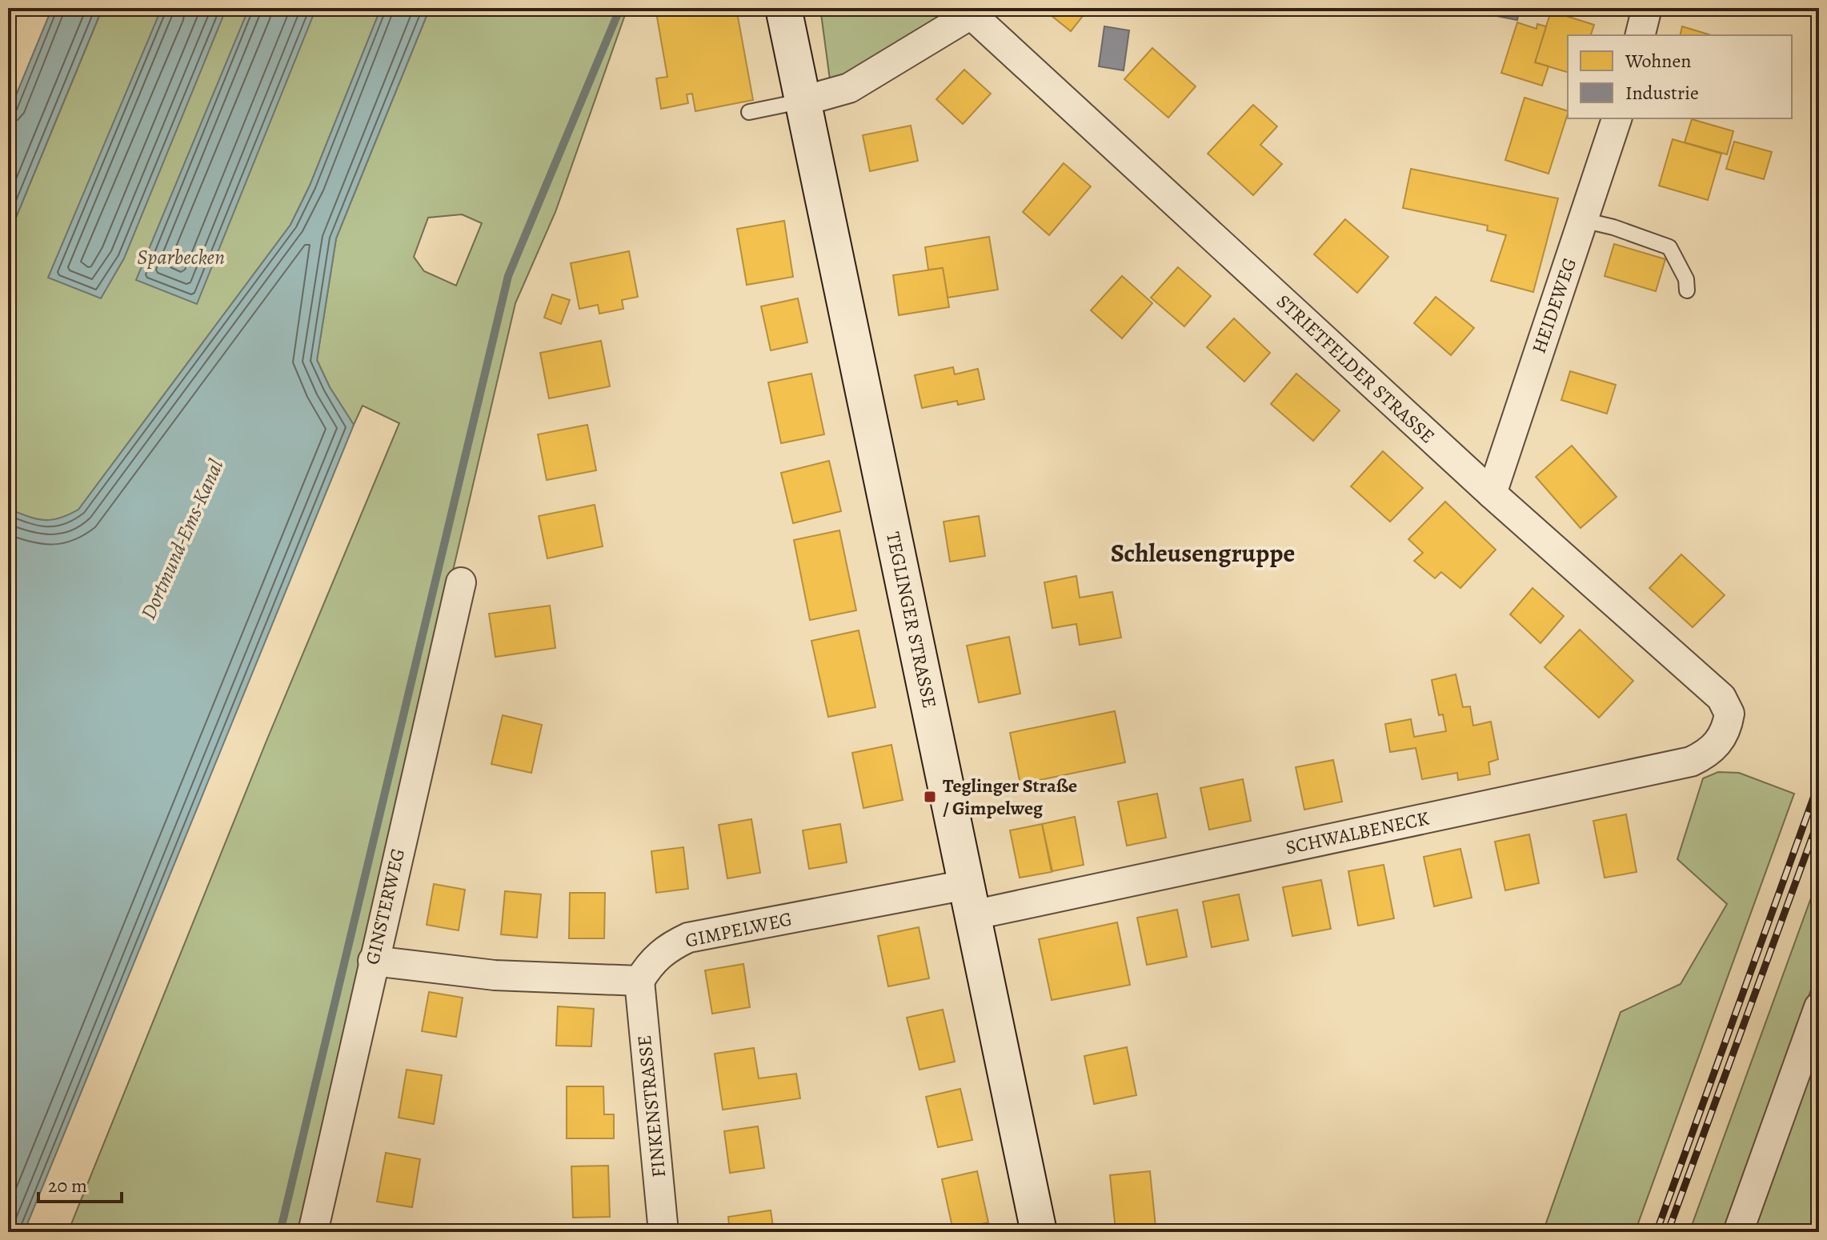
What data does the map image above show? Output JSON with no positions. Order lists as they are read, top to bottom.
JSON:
{
  "streets": {
    "street": [
      "HEIDEWEG",
      "STRIETFELDER STRASSE",
      "TEGLINGER STRASSE",
      "SCHWALBENECK",
      "GINSTERWEG",
      "GIMPELWEG",
      "FINKENSTRASSE"
    ]
  },
  "crossings": [
    ["HEIDEWEG", "STRIETFELDER STRASSE"],
    ["STRIETFELDER STRASSE", "TEGLINGER STRASSE"],
    ["STRIETFELDER STRASSE", "SCHWALBENECK"],
    ["TEGLINGER STRASSE", "SCHWALBENECK"],
    ["TEGLINGER STRASSE", "GIMPELWEG"],
    ["SCHWALBENECK", "GIMPELWEG"],
    ["GIMPELWEG", "FINKENSTRASSE"]
  ],
  "districts": ["Schleusengruppe"],
  "water": ["Sparbecken", "Dortmund-Ems-Kanal"],
  "places": {
    "transit": ["Teglinger Straße / Gimpelweg"]
  },
  "legend": ["Wohnen", "Industrie"],
  "scale_bar": "20 m"
}
